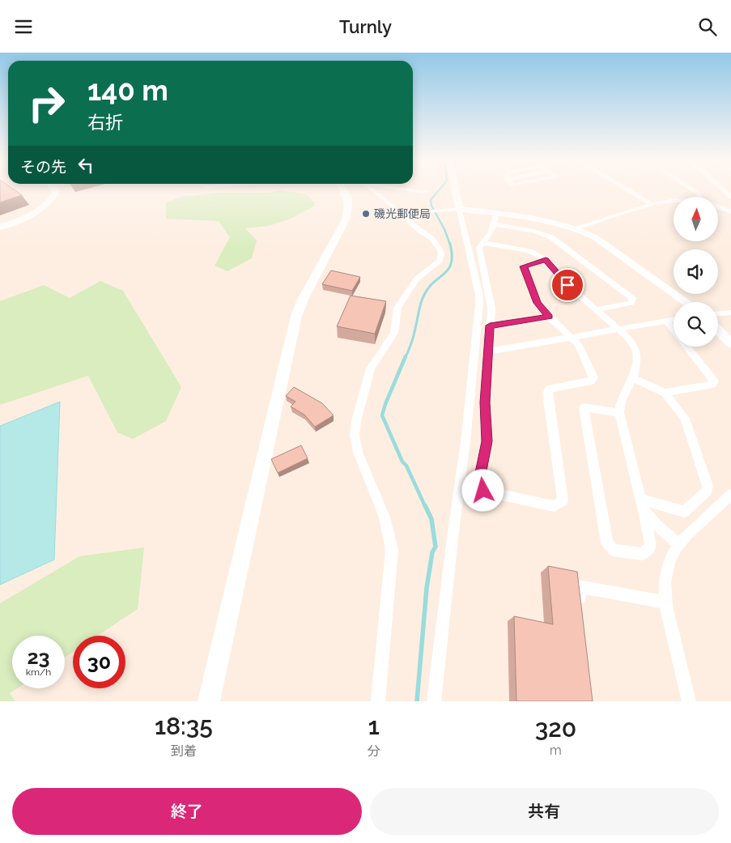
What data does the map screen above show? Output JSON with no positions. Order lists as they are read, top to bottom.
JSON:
{
  "places": ["磯光郵便局"],
  "north": "top",
  "page": {
    "header": "Turnly",
    "turn": ["140 m", "右折"],
    "then": "その先",
    "speed": "23 km/h",
    "limit": "30",
    "eta": [
      "18:35",
      "到着",
      "1",
      "分",
      "320",
      "m"
    ],
    "buttons": ["終了", "共有"]
  }
}
